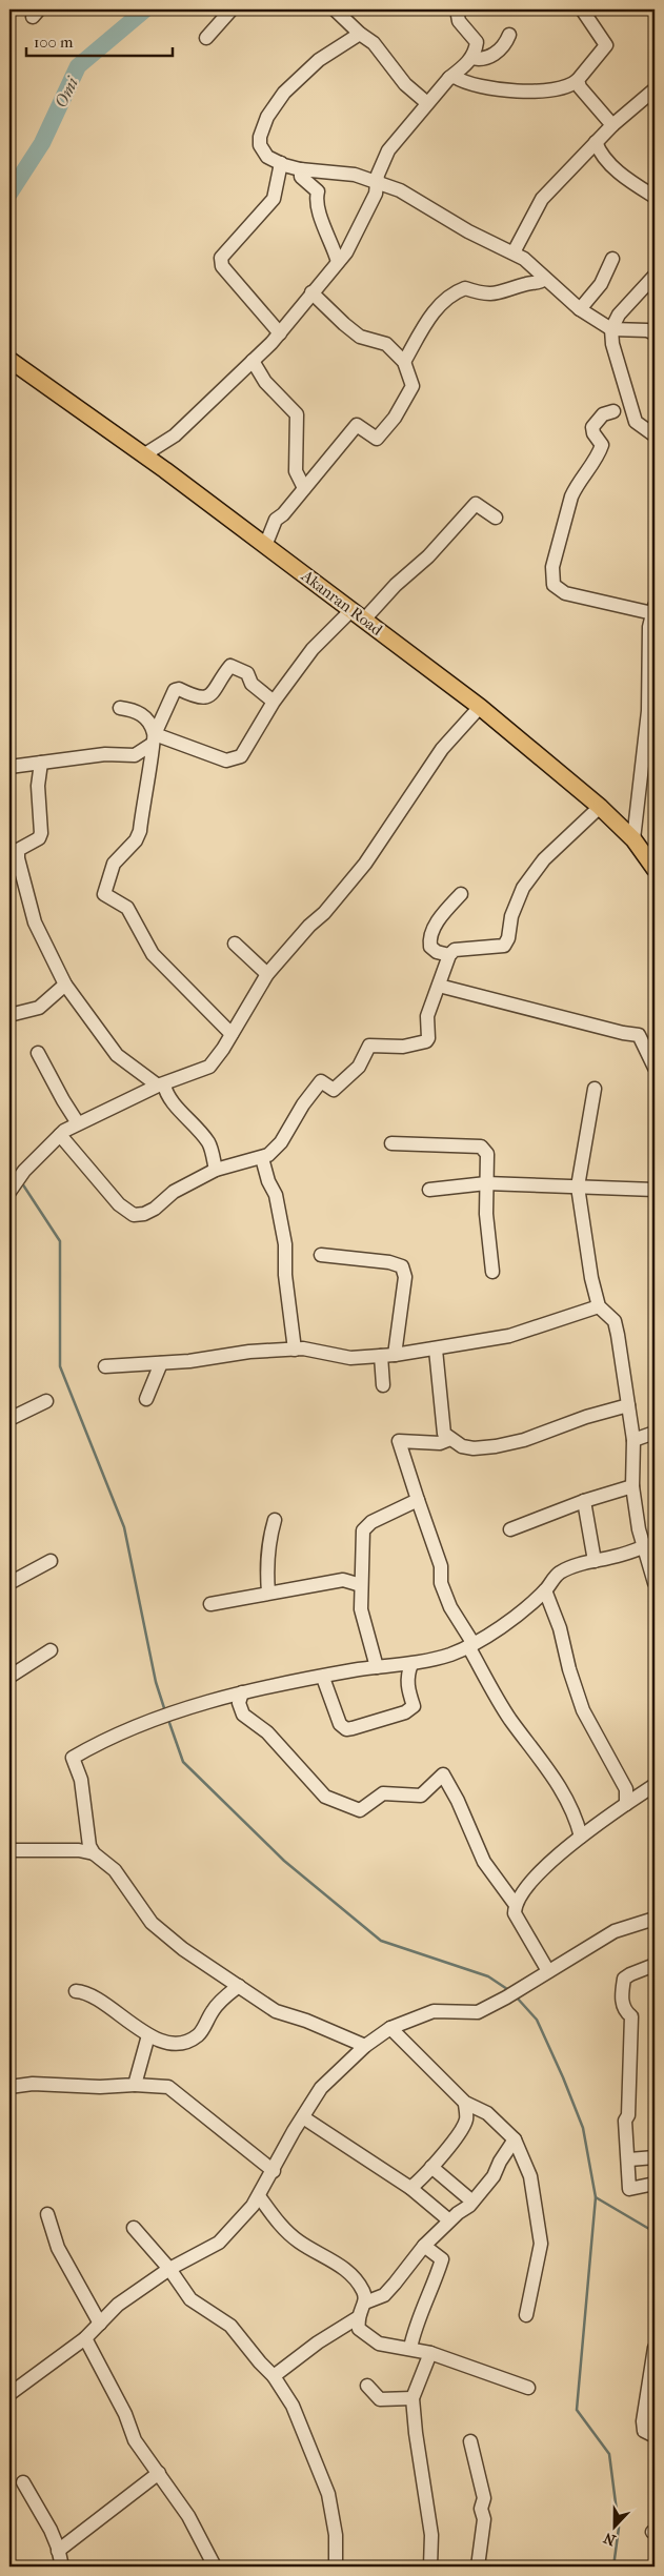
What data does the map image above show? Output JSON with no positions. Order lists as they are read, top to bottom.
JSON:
{
  "streets": {
    "main road": ["Akanran Road"]
  },
  "water": ["Omi"],
  "scale_bar": "100 m",
  "north": "bottom"
}
